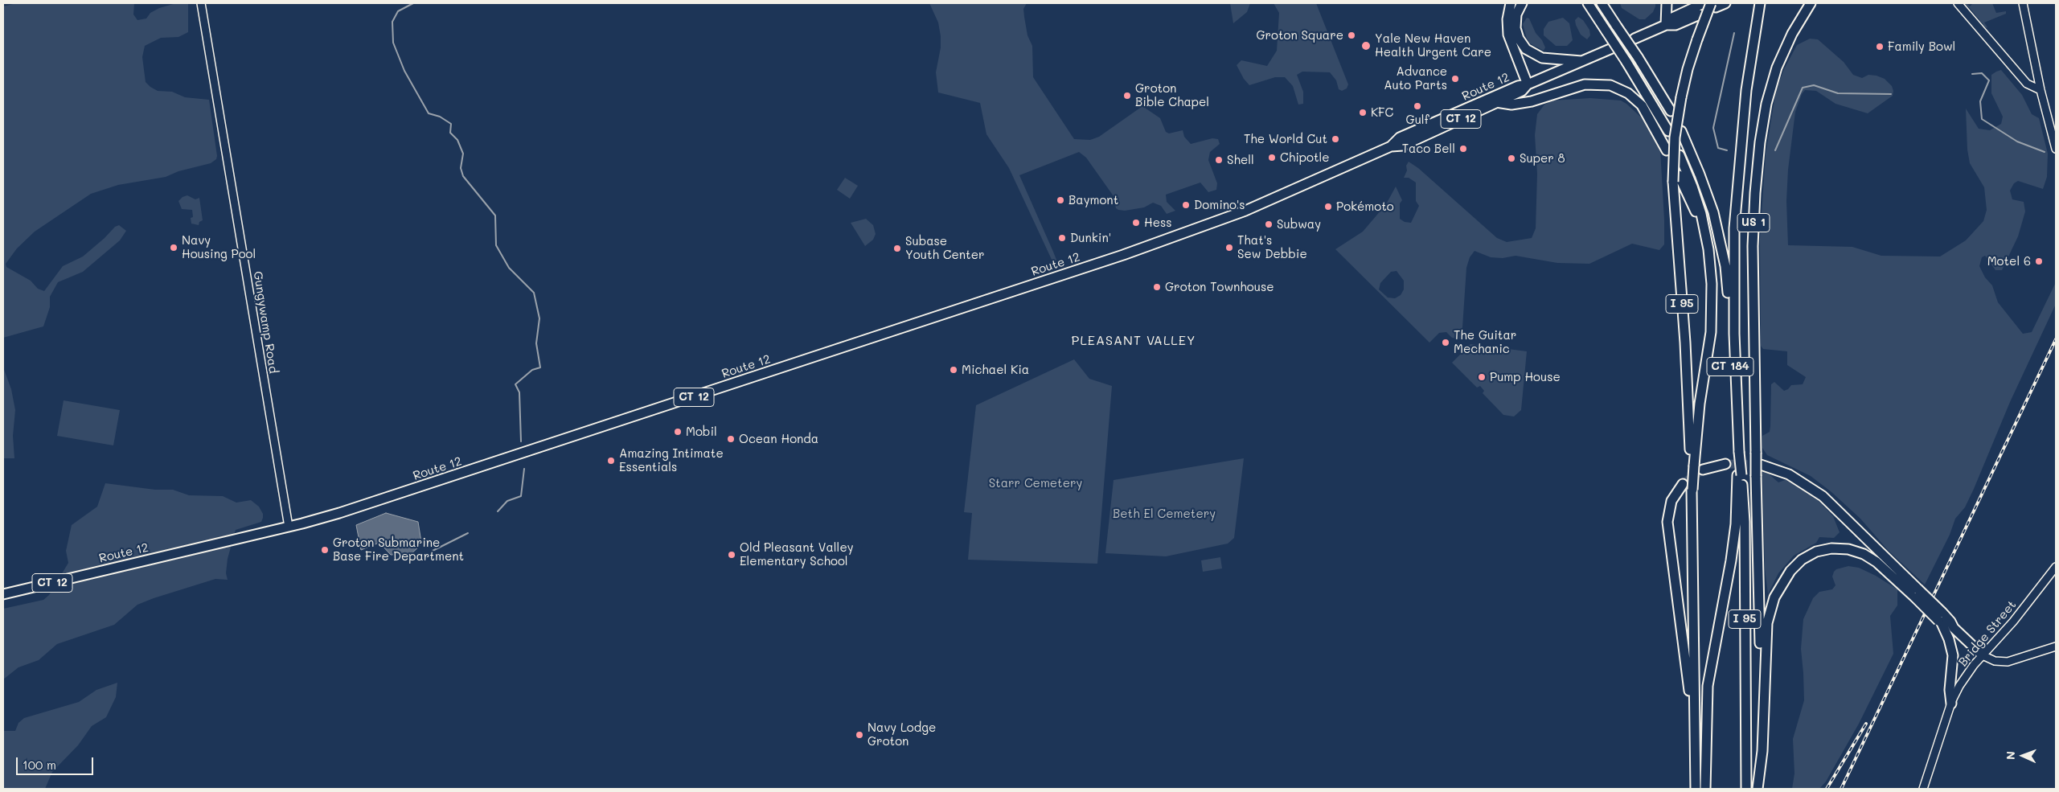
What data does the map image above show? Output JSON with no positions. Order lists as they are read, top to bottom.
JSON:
{
  "streets": {
    "highway": [
      "Route 12",
      "CT 12",
      "US 1",
      "I 95",
      "CT 184"
    ],
    "street": ["Gungywamp Road", "Bridge Street"]
  },
  "crossings": [
    ["Route 12", "Gungywamp Road"],
    ["I 95", "CT 184"]
  ],
  "districts": ["PLEASANT VALLEY"],
  "parks": ["Starr Cemetery", "Beth El Cemetery"],
  "places": [
    "Groton Square",
    "Yale New Haven Health Urgent Care",
    "Family Bowl",
    "Advance Auto Parts",
    "Groton Bible Chapel",
    "Gulf",
    "KFC",
    "The World Cut",
    "Taco Bell",
    "Chipotle",
    "Super 8",
    "Shell",
    "Baymont",
    "Domino's",
    "Pokémoto",
    "Hess",
    "Subway",
    "Dunkin'",
    "Navy Housing Pool",
    "That's Sew Debbie",
    "Subase Youth Center",
    "Motel 6",
    "Groton Townhouse",
    "The Guitar Mechanic",
    "Michael Kia",
    "Pump House",
    "Mobil",
    "Ocean Honda",
    "Amazing Intimate Essentials",
    "Groton Submarine Base Fire Department",
    "Old Pleasant Valley Elementary School",
    "Navy Lodge Groton"
  ],
  "scale_bar": "100 m",
  "north": "left"
}
